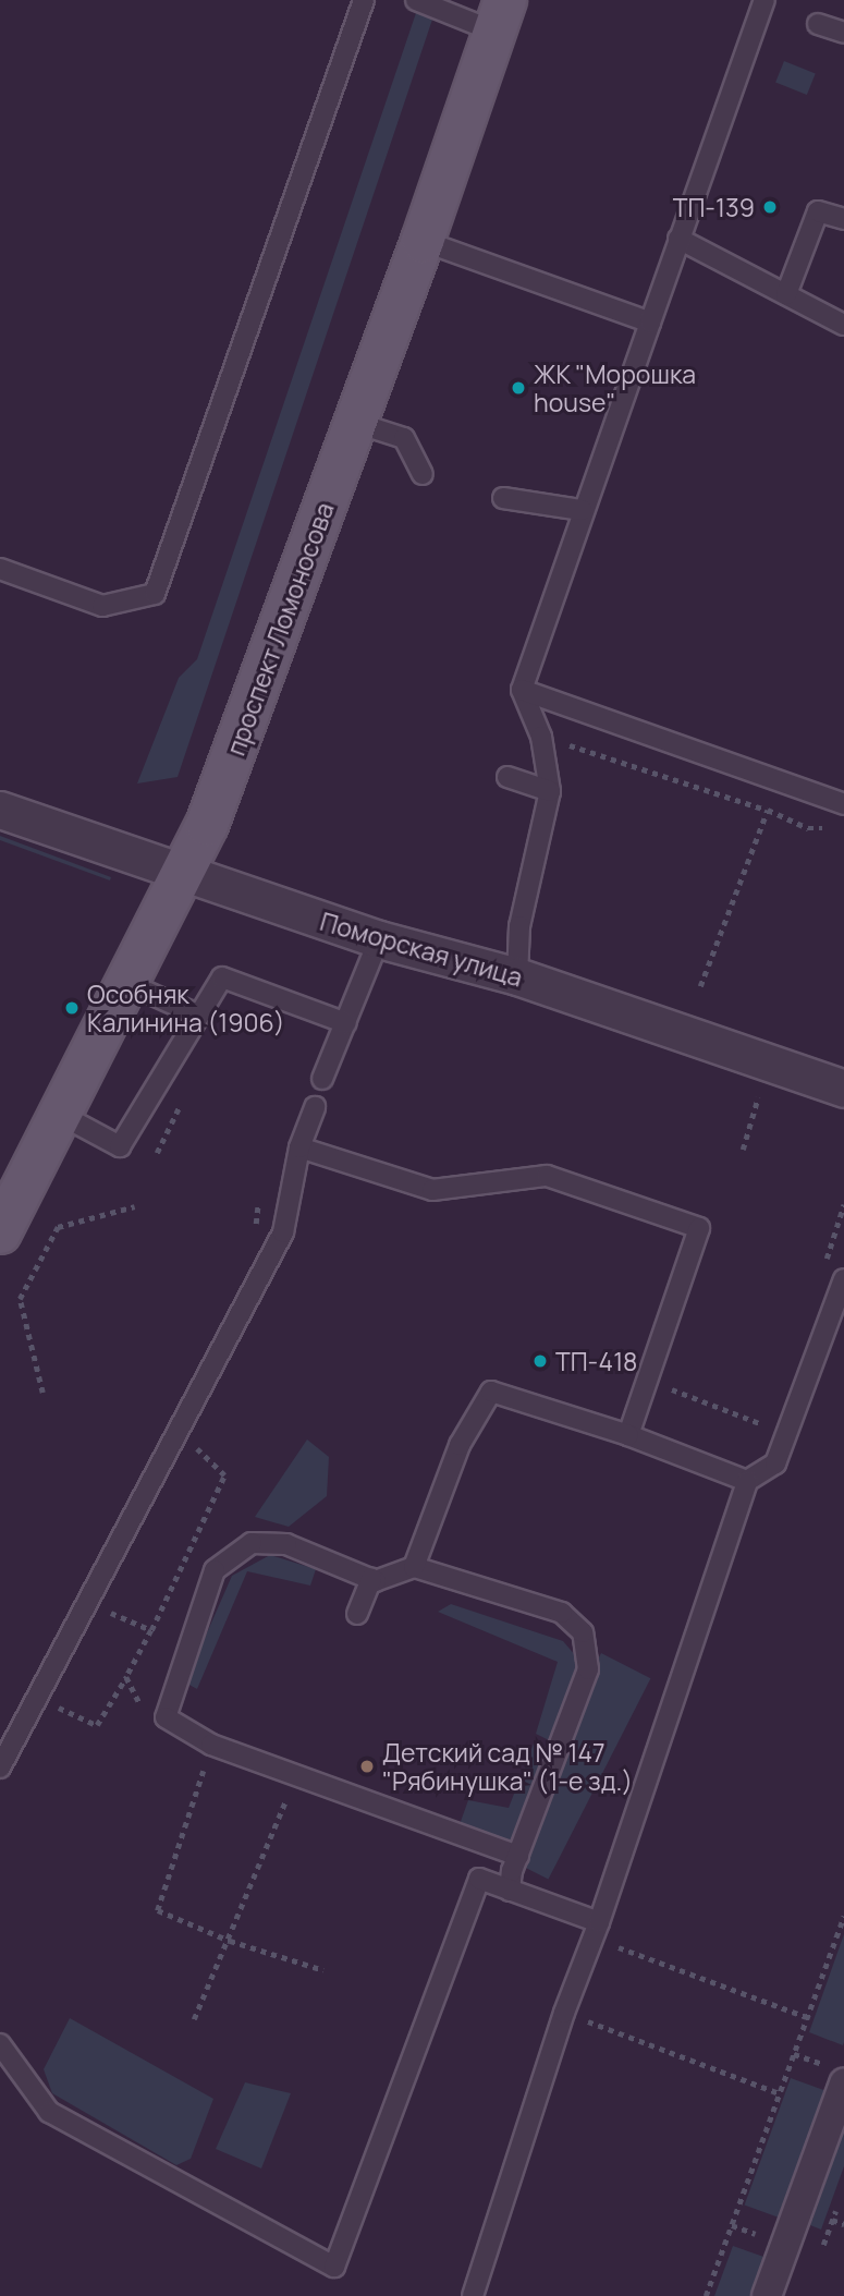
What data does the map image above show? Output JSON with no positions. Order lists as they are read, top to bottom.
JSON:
{
  "streets": {
    "main road": ["проспект Ломоносова"],
    "street": ["Поморская улица"]
  },
  "crossings": [
    ["проспект Ломоносова", "Поморская улица"]
  ],
  "places": [
    "ТП-139",
    "ЖК \"Морошка house\"",
    "Особняк Калинина (1906)",
    "ТП-418",
    "Детский сад № 147 \"Рябинушка\" (1-е зд.)"
  ]
}
